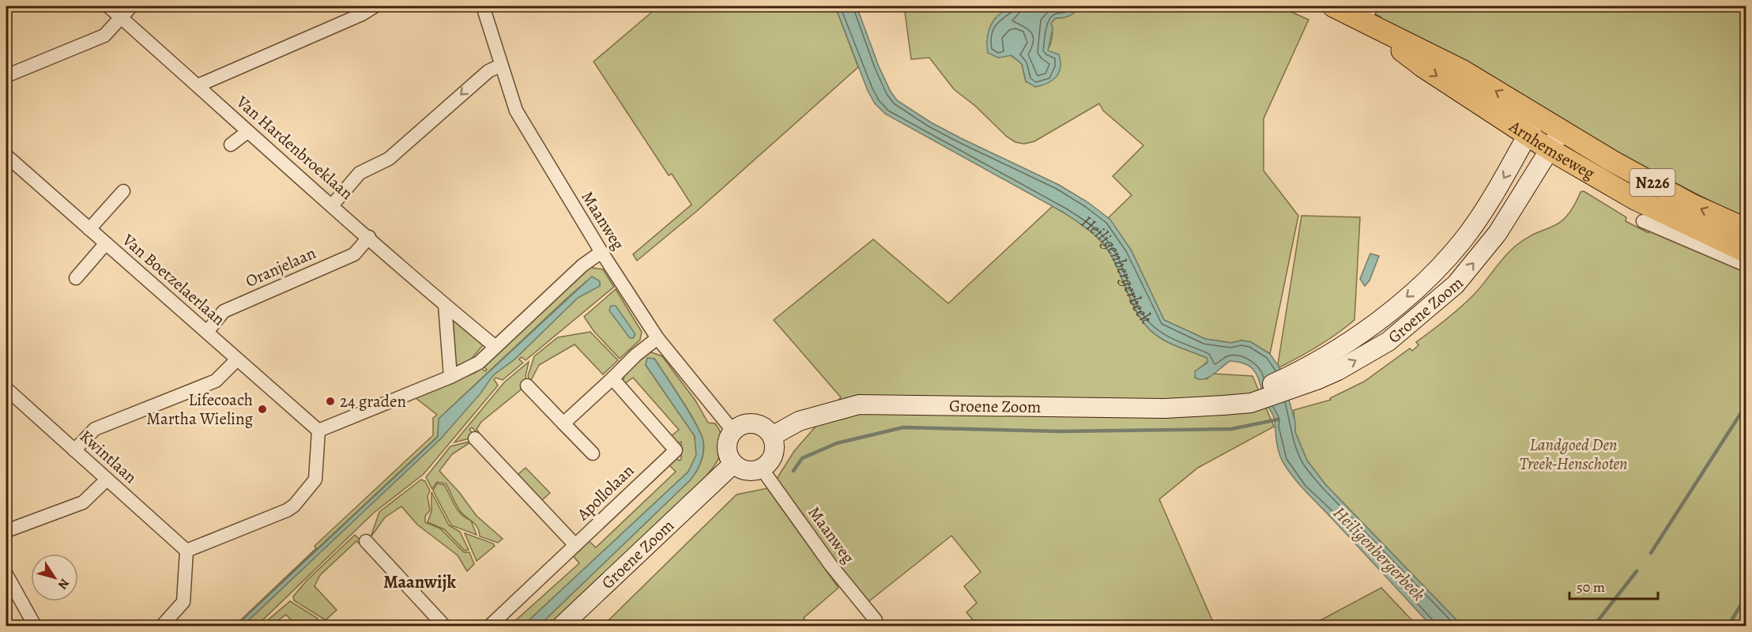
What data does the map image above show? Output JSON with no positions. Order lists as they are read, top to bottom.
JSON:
{
  "streets": {
    "main road": ["Arnhemseweg", "N226", "Groene Zoom"],
    "street": [
      "Van Hardenbroeklaan",
      "Maanweg",
      "Oranjelaan",
      "Van Boetzelaerlaan",
      "Kwintlaan",
      "Apollolaan"
    ]
  },
  "crossings": [
    ["Van Hardenbroeklaan", "Oranjelaan"],
    ["Arnhemseweg", "Groene Zoom"],
    ["Maanweg", "Groene Zoom"],
    ["Oranjelaan", "Van Boetzelaerlaan"]
  ],
  "districts": ["Maanwijk"],
  "water": ["Heiligenbergerbeek"],
  "parks": ["Landgoed Den Treek-Henschoten"],
  "places": ["24 graden", "Lifecoach Martha Wieling"],
  "scale_bar": "50 m",
  "north": "bottom right"
}
